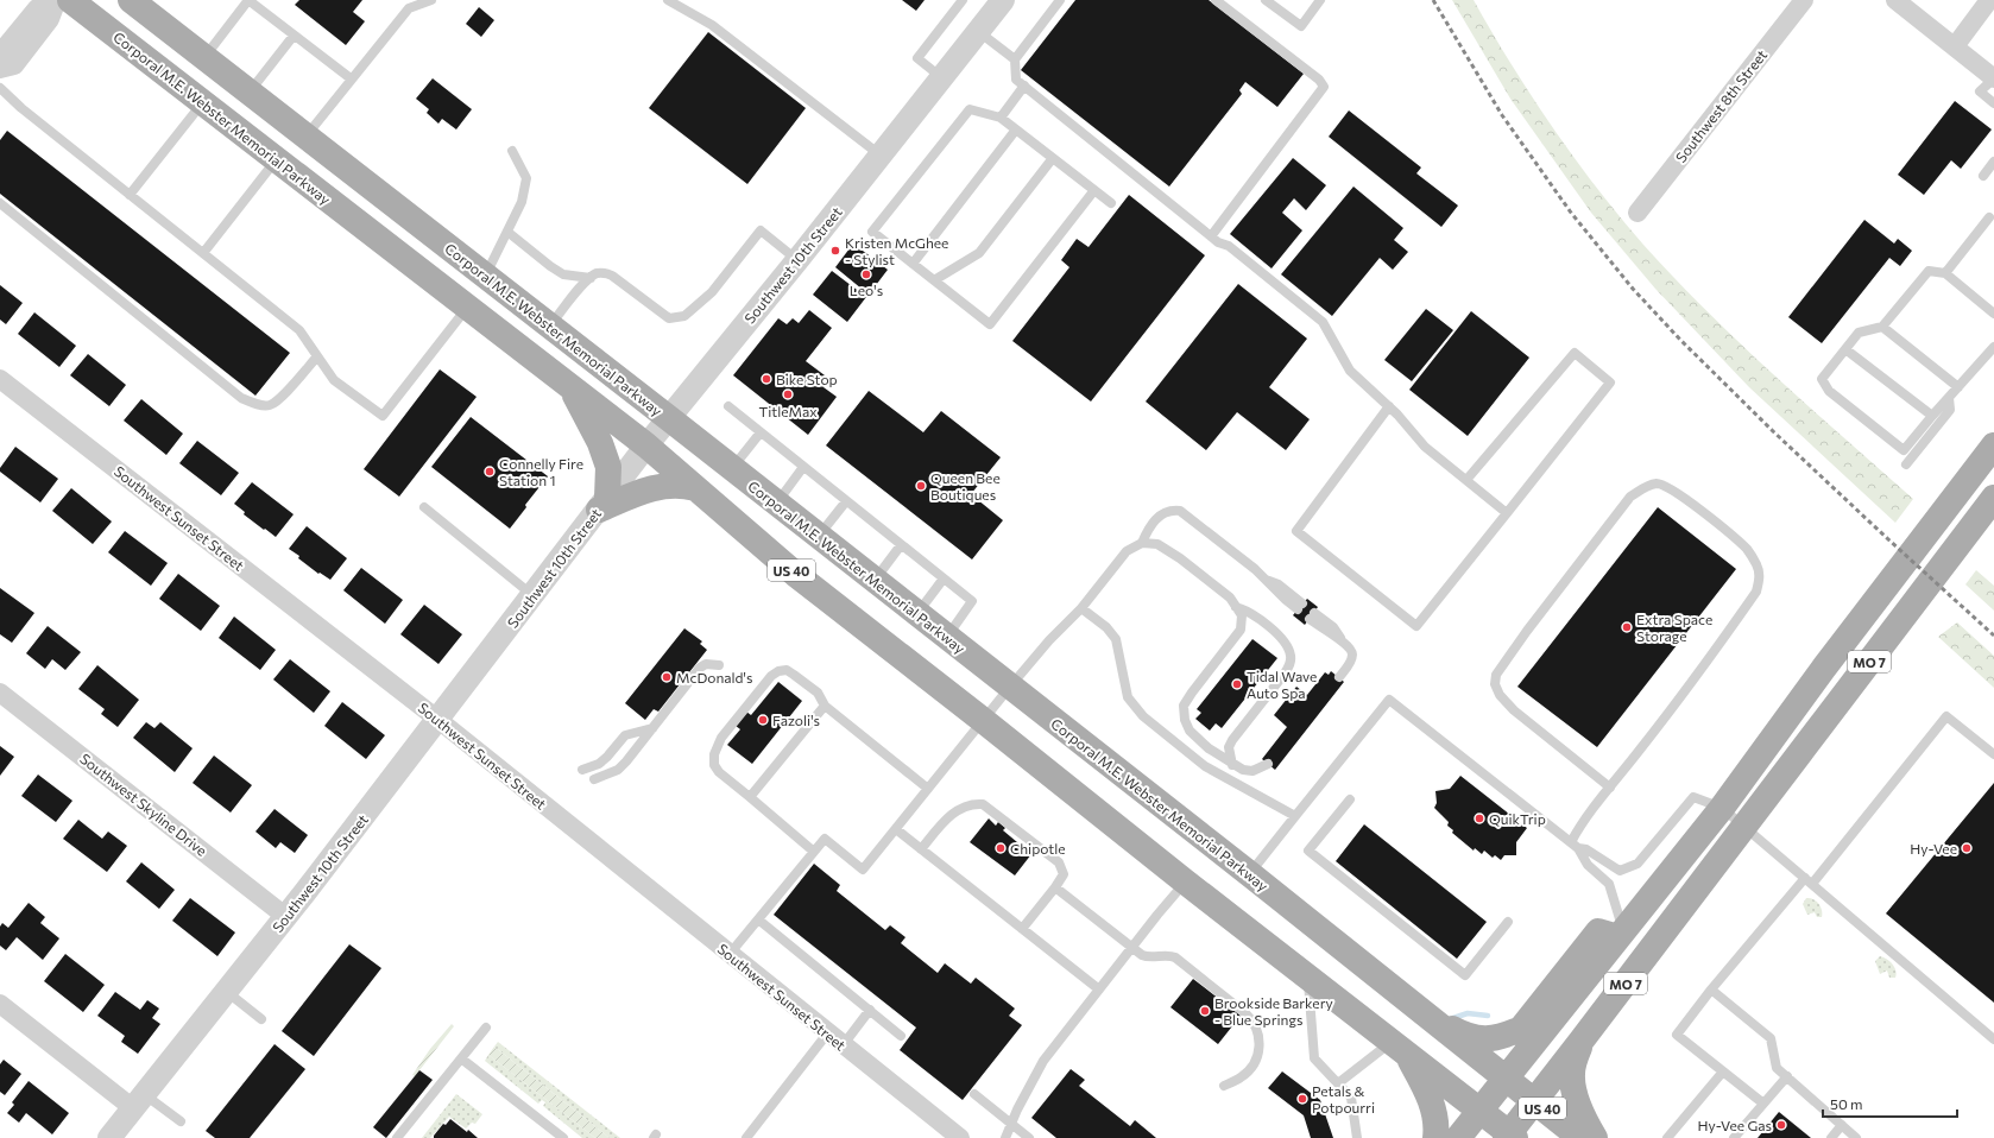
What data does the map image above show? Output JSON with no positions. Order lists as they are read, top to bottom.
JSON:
{
  "streets": {
    "main road": ["Corporal M.E. Webster Memorial Parkway", "US 40", "MO 7"],
    "street": [
      "Southwest 8th Street",
      "Southwest 10th Street",
      "Southwest Sunset Street",
      "Southwest Skyline Drive"
    ]
  },
  "crossings": [
    ["Corporal M.E. Webster Memorial Parkway", "Southwest 10th Street"],
    ["Corporal M.E. Webster Memorial Parkway", "MO 7"],
    ["Southwest 10th Street", "Southwest Sunset Street"],
    ["Southwest 10th Street", "Southwest Skyline Drive"]
  ],
  "places": [
    "Kristen McGhee - Stylist",
    "Leo's",
    "Bike Stop",
    "TitleMax",
    "Connelly Fire Station 1",
    "Queen Bee Boutiques",
    "Extra Space Storage",
    "McDonald's",
    "Tidal Wave Auto Spa",
    "Fazoli's",
    "QuikTrip",
    "Chipotle",
    "Hy-Vee",
    "Brookside Barkery - Blue Springs",
    "Petals & Potpourri",
    "Hy-Vee Gas"
  ],
  "scale_bar": "50 m"
}
